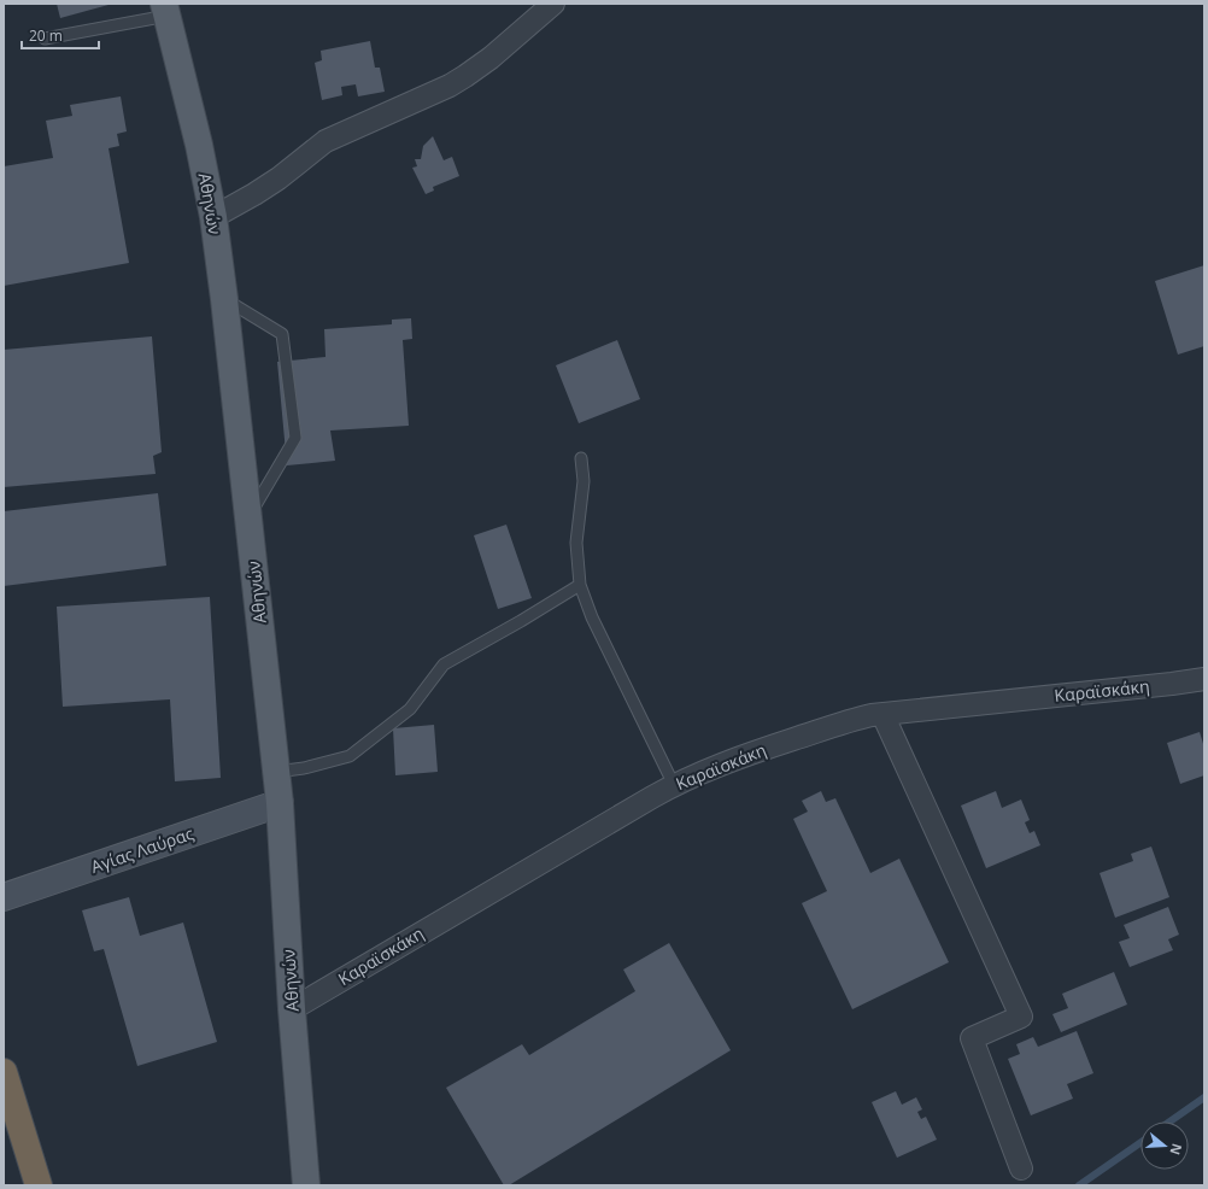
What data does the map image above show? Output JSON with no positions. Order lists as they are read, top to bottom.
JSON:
{
  "streets": {
    "main road": ["Αθηνών"],
    "street": ["Καραϊσκάκη", "Αγίας Λαύρας"]
  },
  "crossings": [
    ["Αθηνών", "Καραϊσκάκη"],
    ["Αθηνών", "Αγίας Λαύρας"]
  ],
  "scale_bar": "20 m",
  "north": "right"
}
